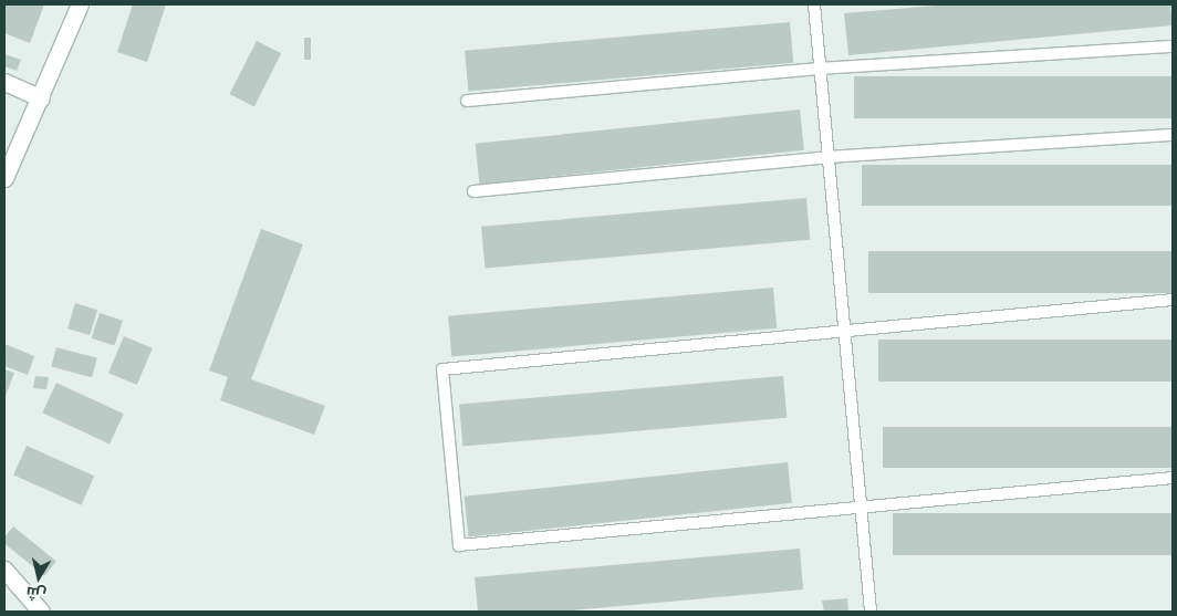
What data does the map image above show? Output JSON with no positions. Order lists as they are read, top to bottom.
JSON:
{
  "north": "bottom"
}
